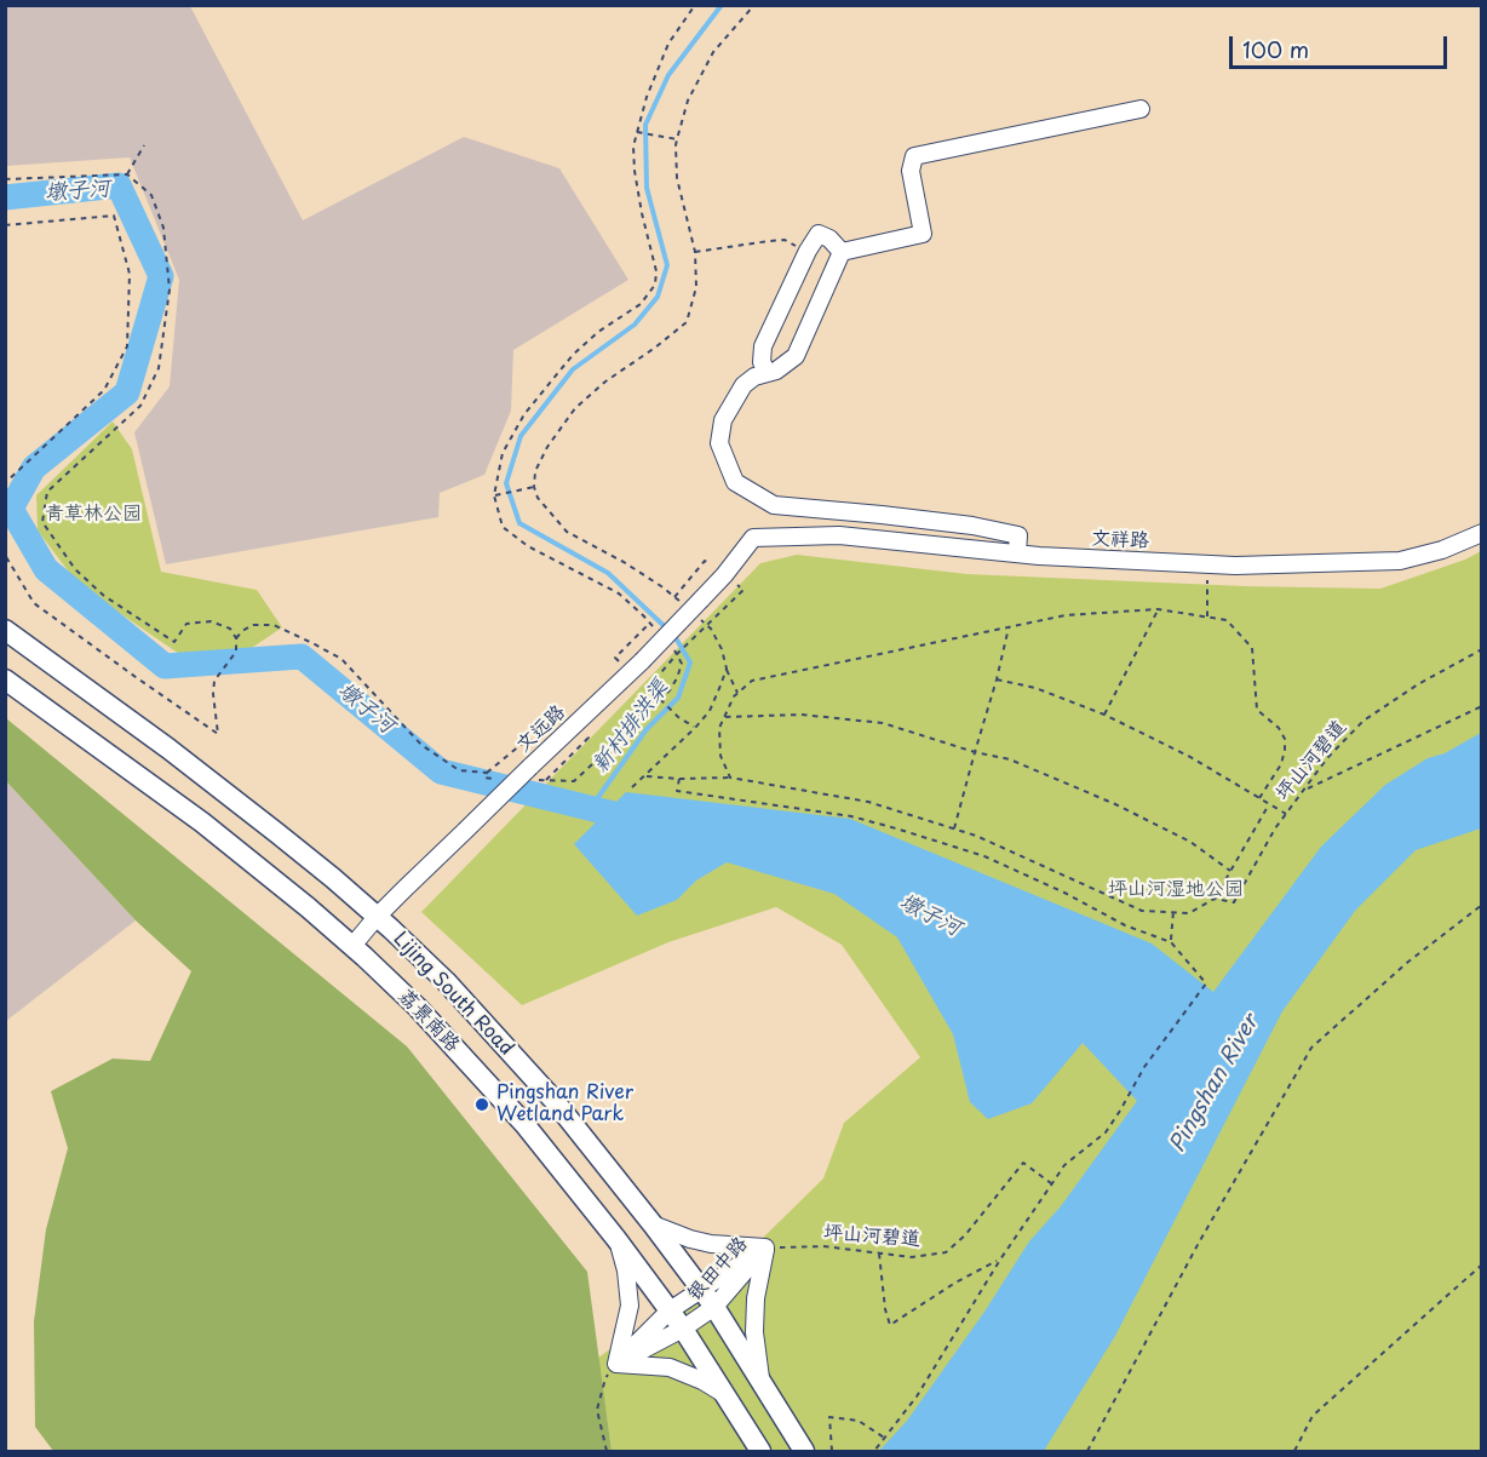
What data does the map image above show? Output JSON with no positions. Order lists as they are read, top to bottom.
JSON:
{
  "streets": {
    "main road": ["Lijing South Road", "荔景南路"],
    "street": ["文祥路", "文远路", "银田中路"],
    "path": ["坪山河碧道"]
  },
  "crossings": [
    ["文祥路", "文远路"],
    ["文远路", "Lijing South Road"],
    ["文远路", "荔景南路"],
    ["坪山河碧道", "银田中路"],
    ["Lijing South Road", "银田中路"],
    ["荔景南路", "银田中路"]
  ],
  "water": ["墩子河", "新村排洪渠", "Pingshan River"],
  "parks": ["青草林公园", "坪山河湿地公园"],
  "places": ["Pingshan River Wetland Park"],
  "scale_bar": "100 m"
}
